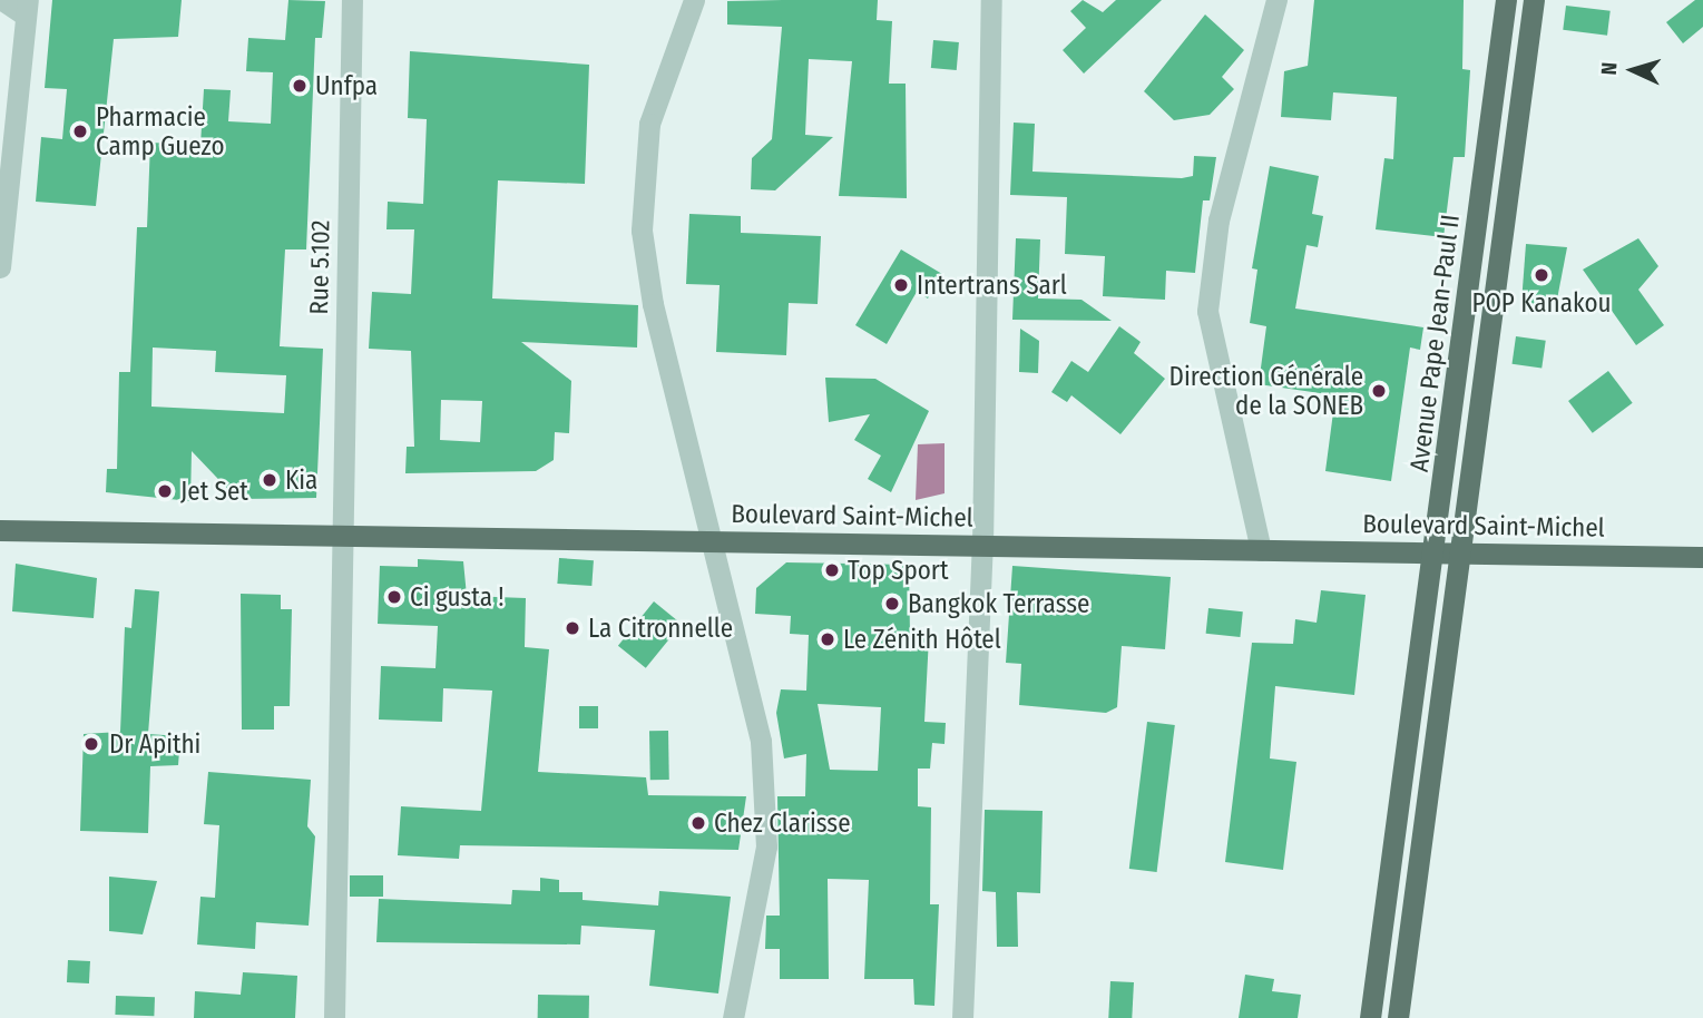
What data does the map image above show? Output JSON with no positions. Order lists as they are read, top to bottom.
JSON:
{
  "streets": {
    "main road": ["Avenue Pape Jean-Paul II", "Boulevard Saint-Michel"],
    "street": ["Rue 5.102"]
  },
  "crossings": [
    ["Rue 5.102", "Boulevard Saint-Michel"],
    ["Avenue Pape Jean-Paul II", "Boulevard Saint-Michel"]
  ],
  "places": [
    "Unfpa",
    "Pharmacie Camp Guezo",
    "POP Kanakou",
    "Intertrans Sarl",
    "Direction Générale de la SONEB",
    "Kia",
    "Jet Set",
    "Top Sport",
    "Ci gusta !",
    "Bangkok Terrasse",
    "La Citronnelle",
    "Le Zénith Hôtel",
    "Dr Apithi",
    "Chez Clarisse"
  ],
  "north": "left"
}
